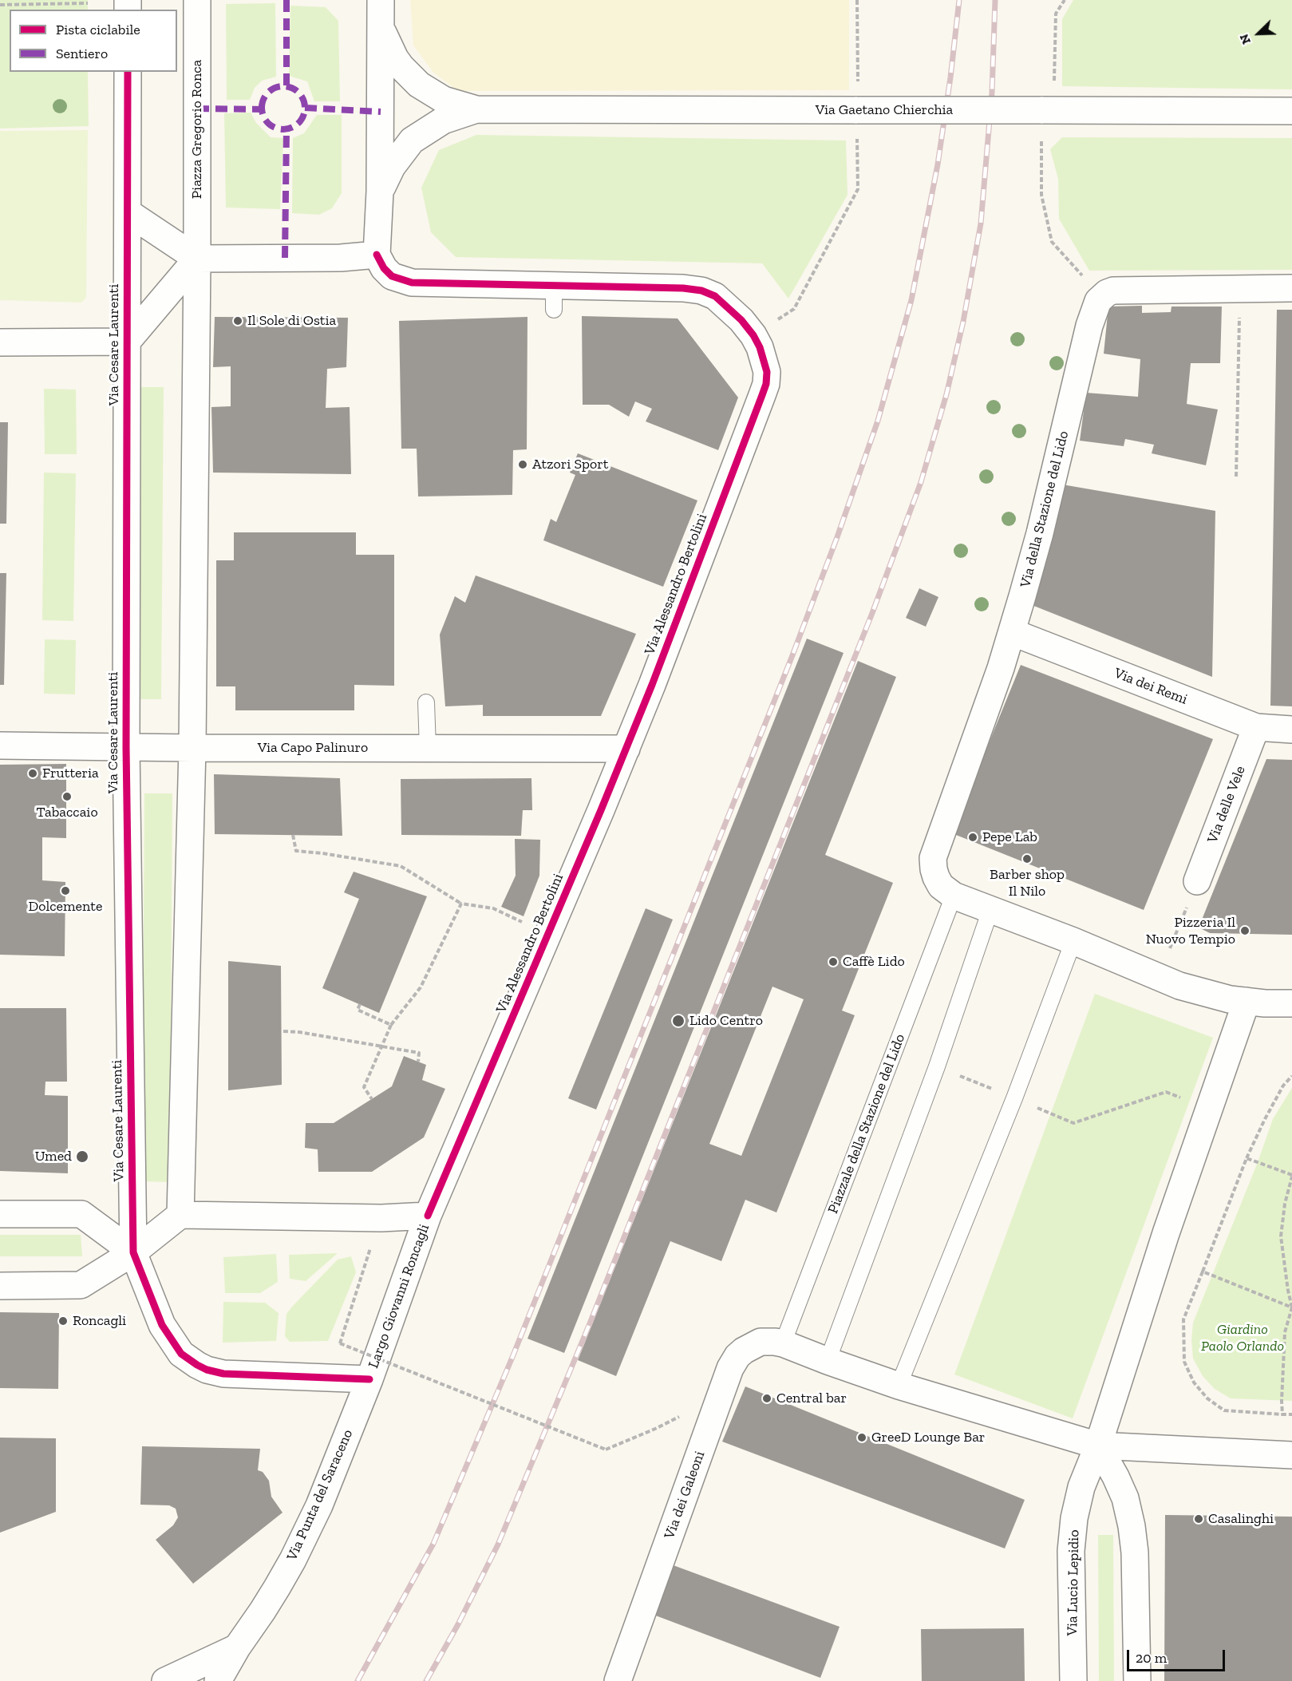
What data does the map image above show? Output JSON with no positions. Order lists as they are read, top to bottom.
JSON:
{
  "streets": {
    "street": [
      "Via Gaetano Chierchia",
      "Piazza Gregorio Ronca",
      "Via Cesare Laurenti",
      "Via della Stazione del Lido",
      "Via Alessandro Bertolini",
      "Via dei Remi",
      "Via Capo Palinuro",
      "Via delle Vele",
      "Largo Giovanni Roncagli",
      "Via Punta del Saraceno",
      "Via dei Galeoni",
      "Via Lucio Lepidio"
    ],
    "lane": ["Piazzale della Stazione del Lido"]
  },
  "crossings": [
    ["Via Cesare Laurenti", "Via Capo Palinuro"],
    ["Via Cesare Laurenti", "Largo Giovanni Roncagli"],
    ["Via della Stazione del Lido", "Via dei Remi"],
    ["Via della Stazione del Lido", "Piazzale della Stazione del Lido"],
    ["Via Alessandro Bertolini", "Via Capo Palinuro"],
    ["Via Alessandro Bertolini", "Largo Giovanni Roncagli"],
    ["Via dei Remi", "Via delle Vele"],
    ["Piazzale della Stazione del Lido", "Via dei Galeoni"],
    ["Largo Giovanni Roncagli", "Via Punta del Saraceno"]
  ],
  "parks": ["Giardino Paolo Orlando"],
  "places": [
    "Il Sole di Ostia",
    "Atzori Sport",
    "Frutteria",
    "Tabaccaio",
    "Pepe Lab",
    "Barber shop Il Nilo",
    "Dolcemente",
    "Pizzeria Il Nuovo Tempio",
    "Caffè Lido",
    "Lido Centro",
    "Umed",
    "Roncagli",
    "Central bar",
    "GreeD Lounge Bar",
    "Casalinghi"
  ],
  "legend": ["Pista ciclabile", "Sentiero"],
  "scale_bar": "20 m",
  "north": "bottom left"
}
